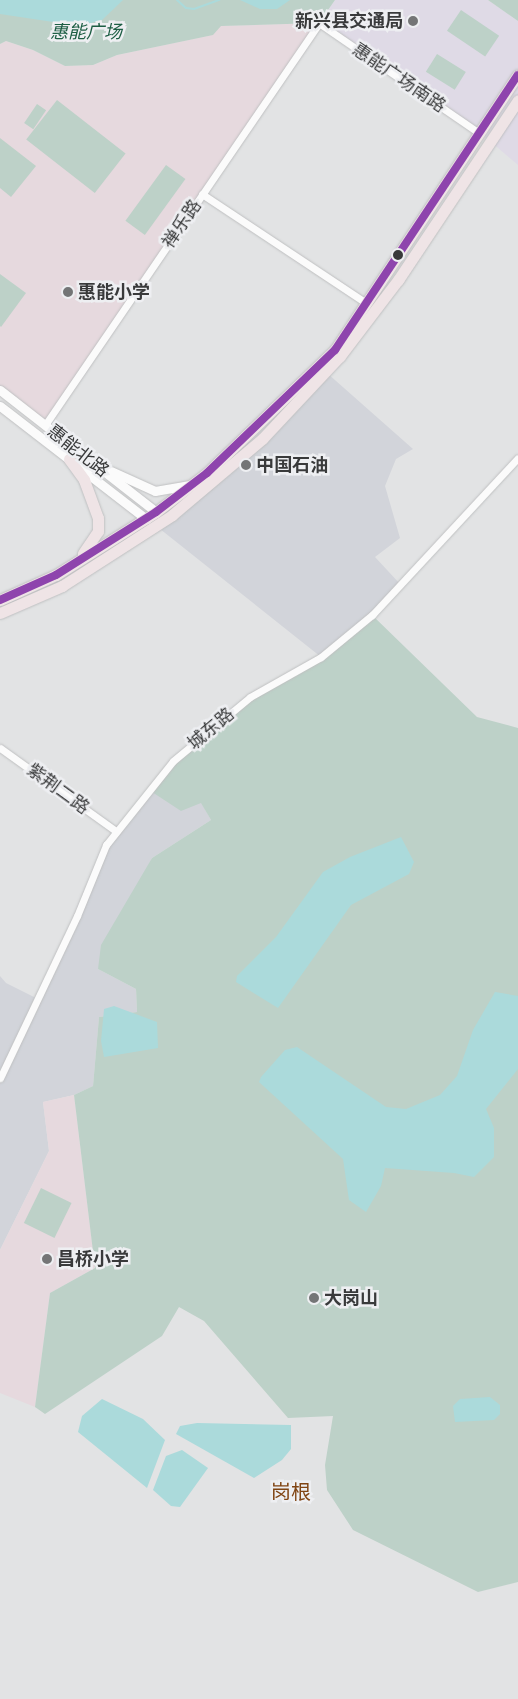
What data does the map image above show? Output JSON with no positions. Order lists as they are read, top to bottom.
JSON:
{
  "streets": {
    "street": [
      "惠能广场南路",
      "禅乐路",
      "惠能北路",
      "城东路",
      "紫荆二路"
    ]
  },
  "crossings": [
    ["惠能广场南路", "禅乐路"],
    ["禅乐路", "惠能北路"],
    ["城东路", "紫荆二路"]
  ],
  "districts": ["岗根"],
  "parks": ["惠能广场"],
  "places": [
    "新兴县交通局",
    "惠能小学",
    "中国石油",
    "昌桥小学",
    "大岗山"
  ]
}
